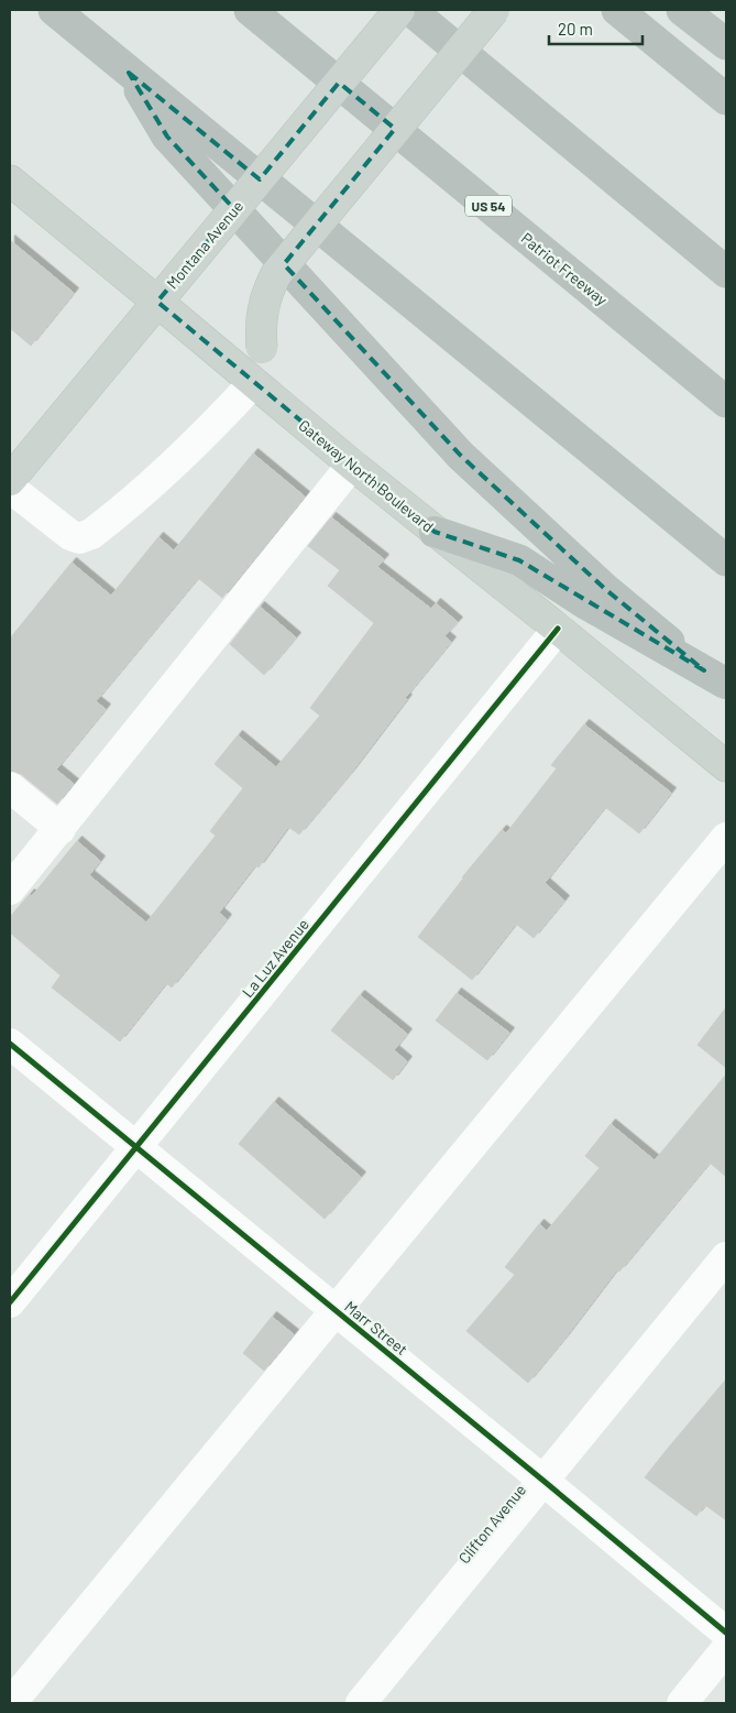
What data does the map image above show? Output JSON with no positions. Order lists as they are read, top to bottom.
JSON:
{
  "streets": {
    "highway": ["US 54", "Patriot Freeway"],
    "main road": ["Montana Avenue", "Gateway North Boulevard"],
    "street": ["La Luz Avenue", "Marr Street", "Clifton Avenue"]
  },
  "crossings": [
    ["Montana Avenue", "Gateway North Boulevard"],
    ["Gateway North Boulevard", "La Luz Avenue"],
    ["La Luz Avenue", "Marr Street"],
    ["Marr Street", "Clifton Avenue"]
  ],
  "scale_bar": "20 m"
}
